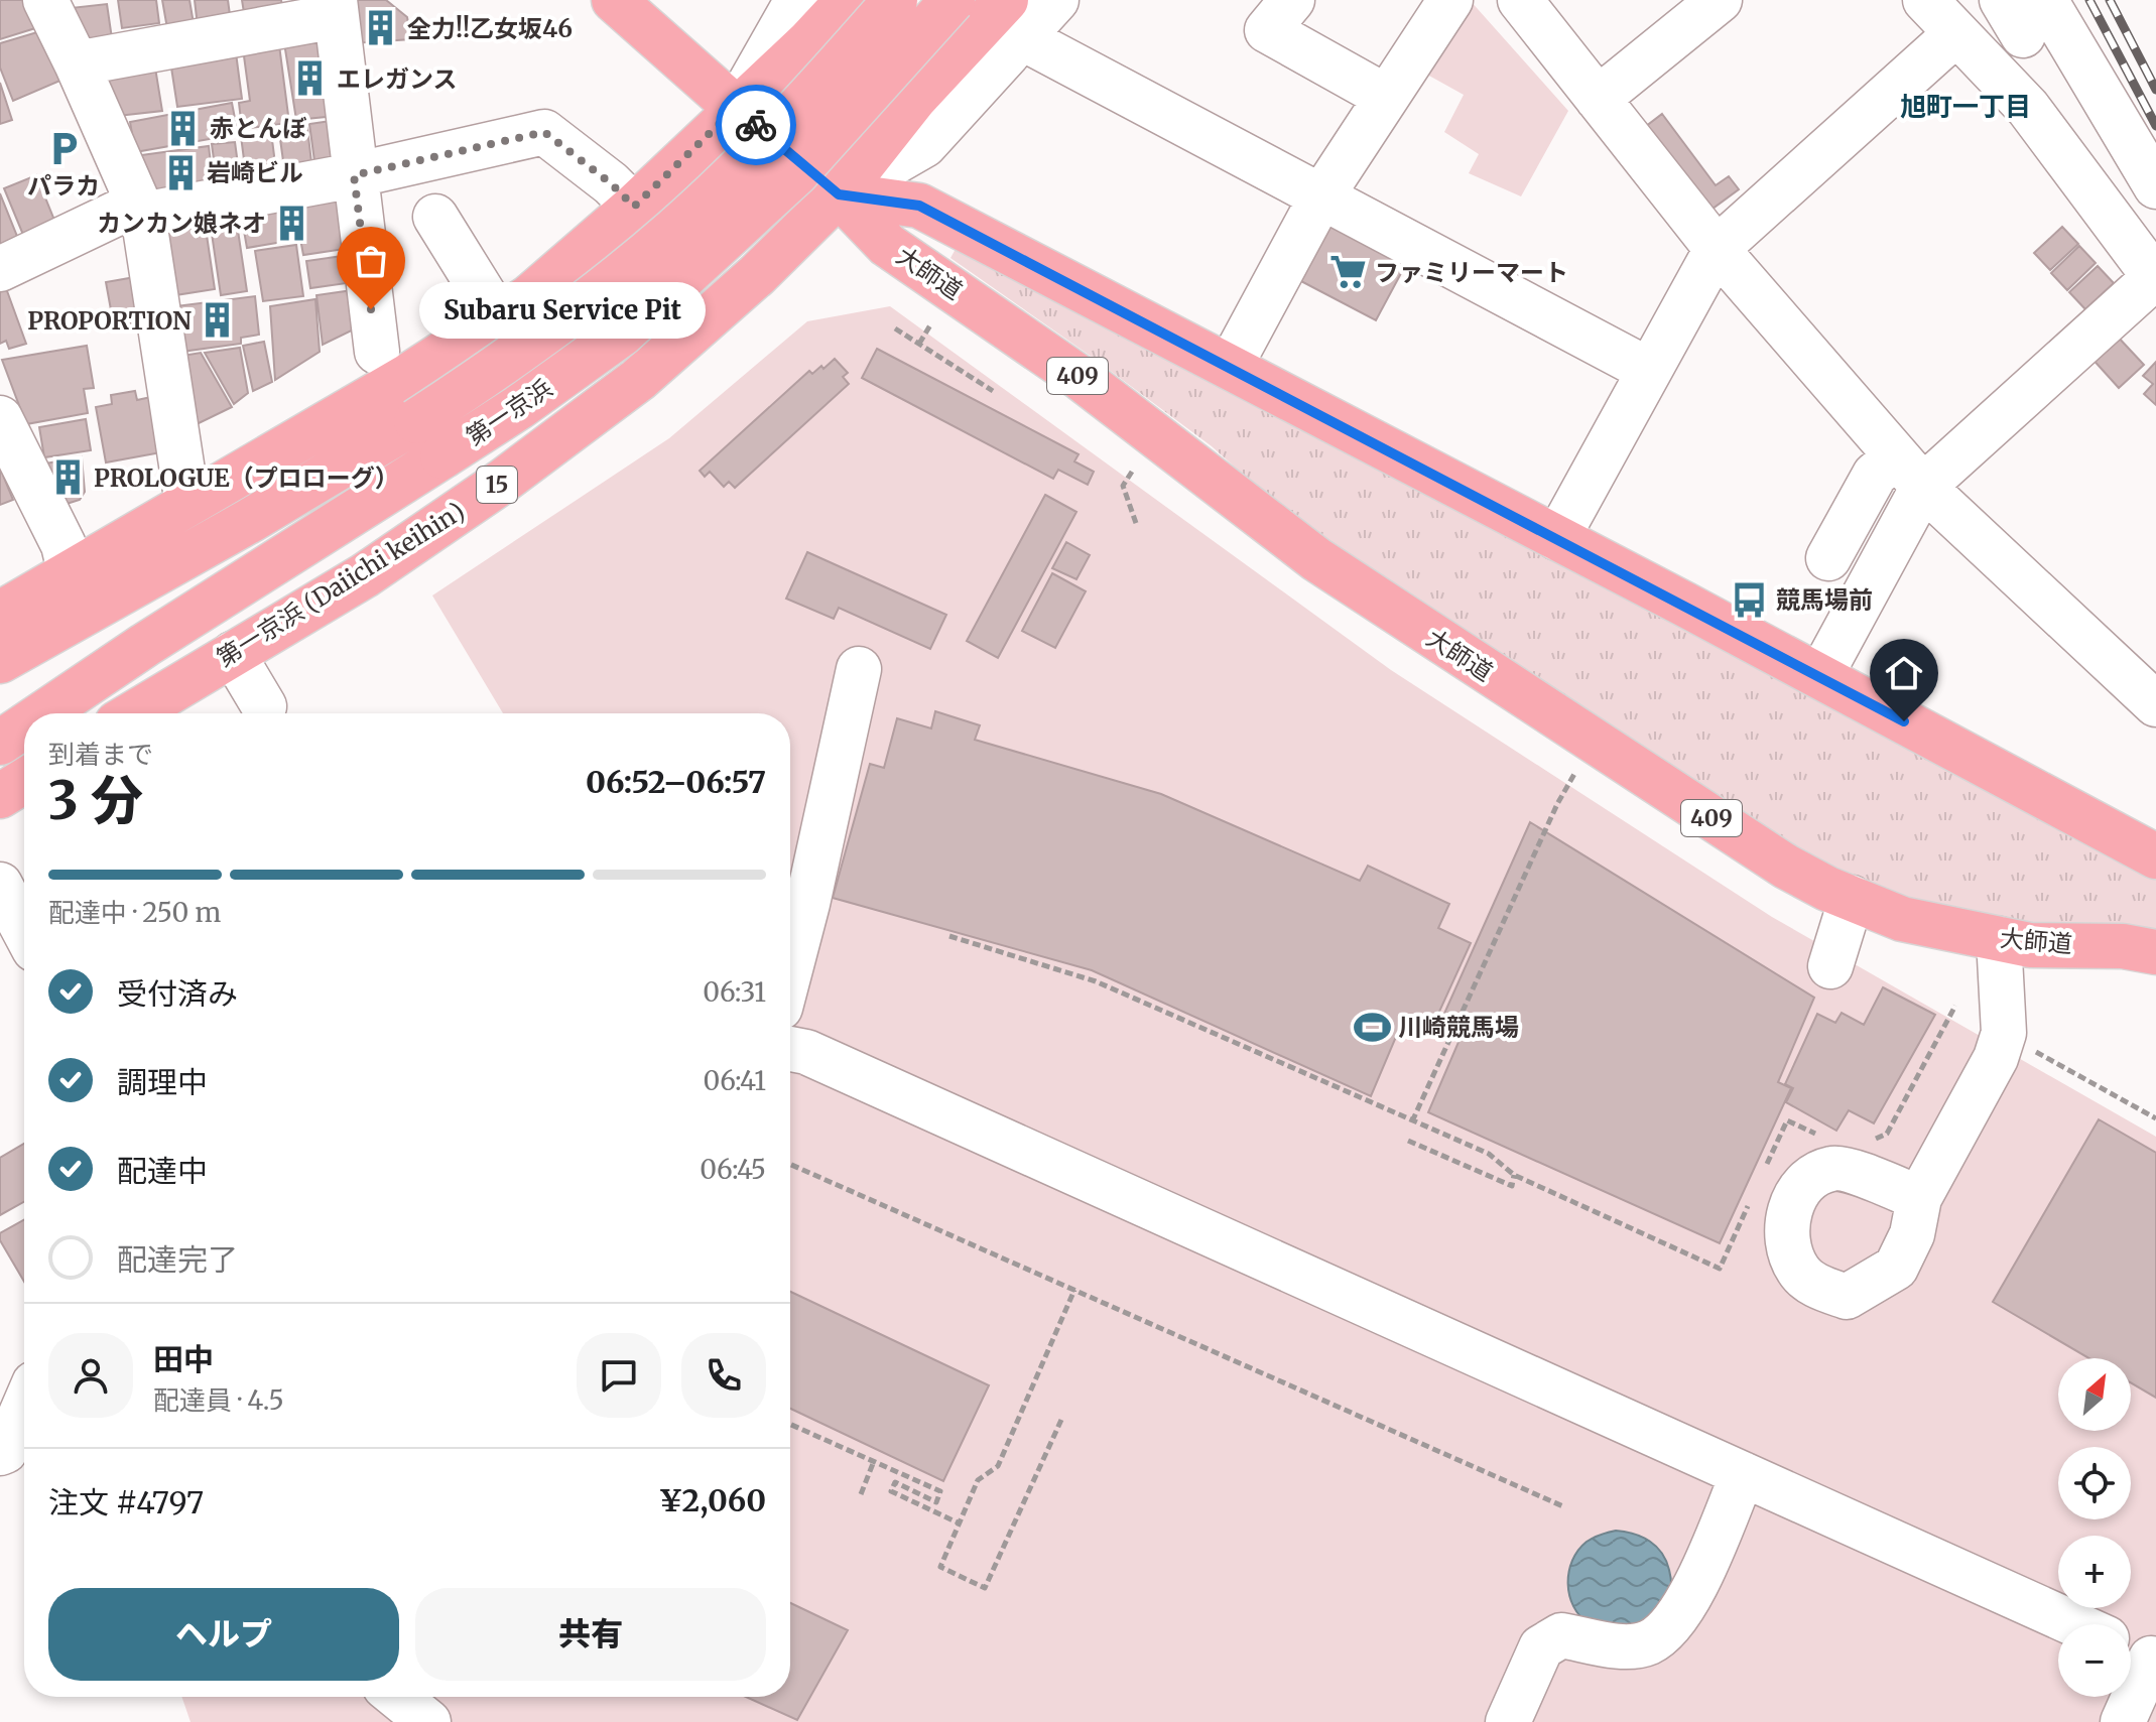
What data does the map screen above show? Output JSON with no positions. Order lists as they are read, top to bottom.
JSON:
{
  "streets": {
    "highway": [
      "大師道",
      "409",
      "第一京浜",
      "15",
      "第一京浜 (Daiichi keihin)"
    ]
  },
  "crossings": [
    ["大師道", "第一京浜 (Daiichi keihin)"]
  ],
  "districts": ["旭町一丁目"],
  "places": {
    "building": [
      "全力!!乙女坂46",
      "エレガンス",
      "赤とんぼ",
      "岩崎ビル",
      "カンカン娘ネオ",
      "PROPORTION",
      "PROLOGUE（プロローグ）"
    ],
    "parking": ["パラカ"],
    "supermarket": ["ファミリーマート"],
    "other": ["Subaru Service Pit"],
    "bus stop": ["競馬場前"],
    "sports": ["川崎競馬場"]
  },
  "north": "top right",
  "page": {
    "bubble": "Subaru Service Pit",
    "heading": ["3 分", "到着まで", "06:52–06:57"],
    "panel": [
      "田中",
      "配達員 · 4.5",
      "注文 #4797",
      "¥2,060"
    ],
    "bar": "配達中 · 250 m",
    "list": [
      ["受付済み", "06:31"],
      ["調理中", "06:41"],
      ["配達中", "06:45"],
      "配達完了"
    ],
    "map_buttons": ["+", "−"],
    "buttons": ["ヘルプ", "共有"]
  }
}
